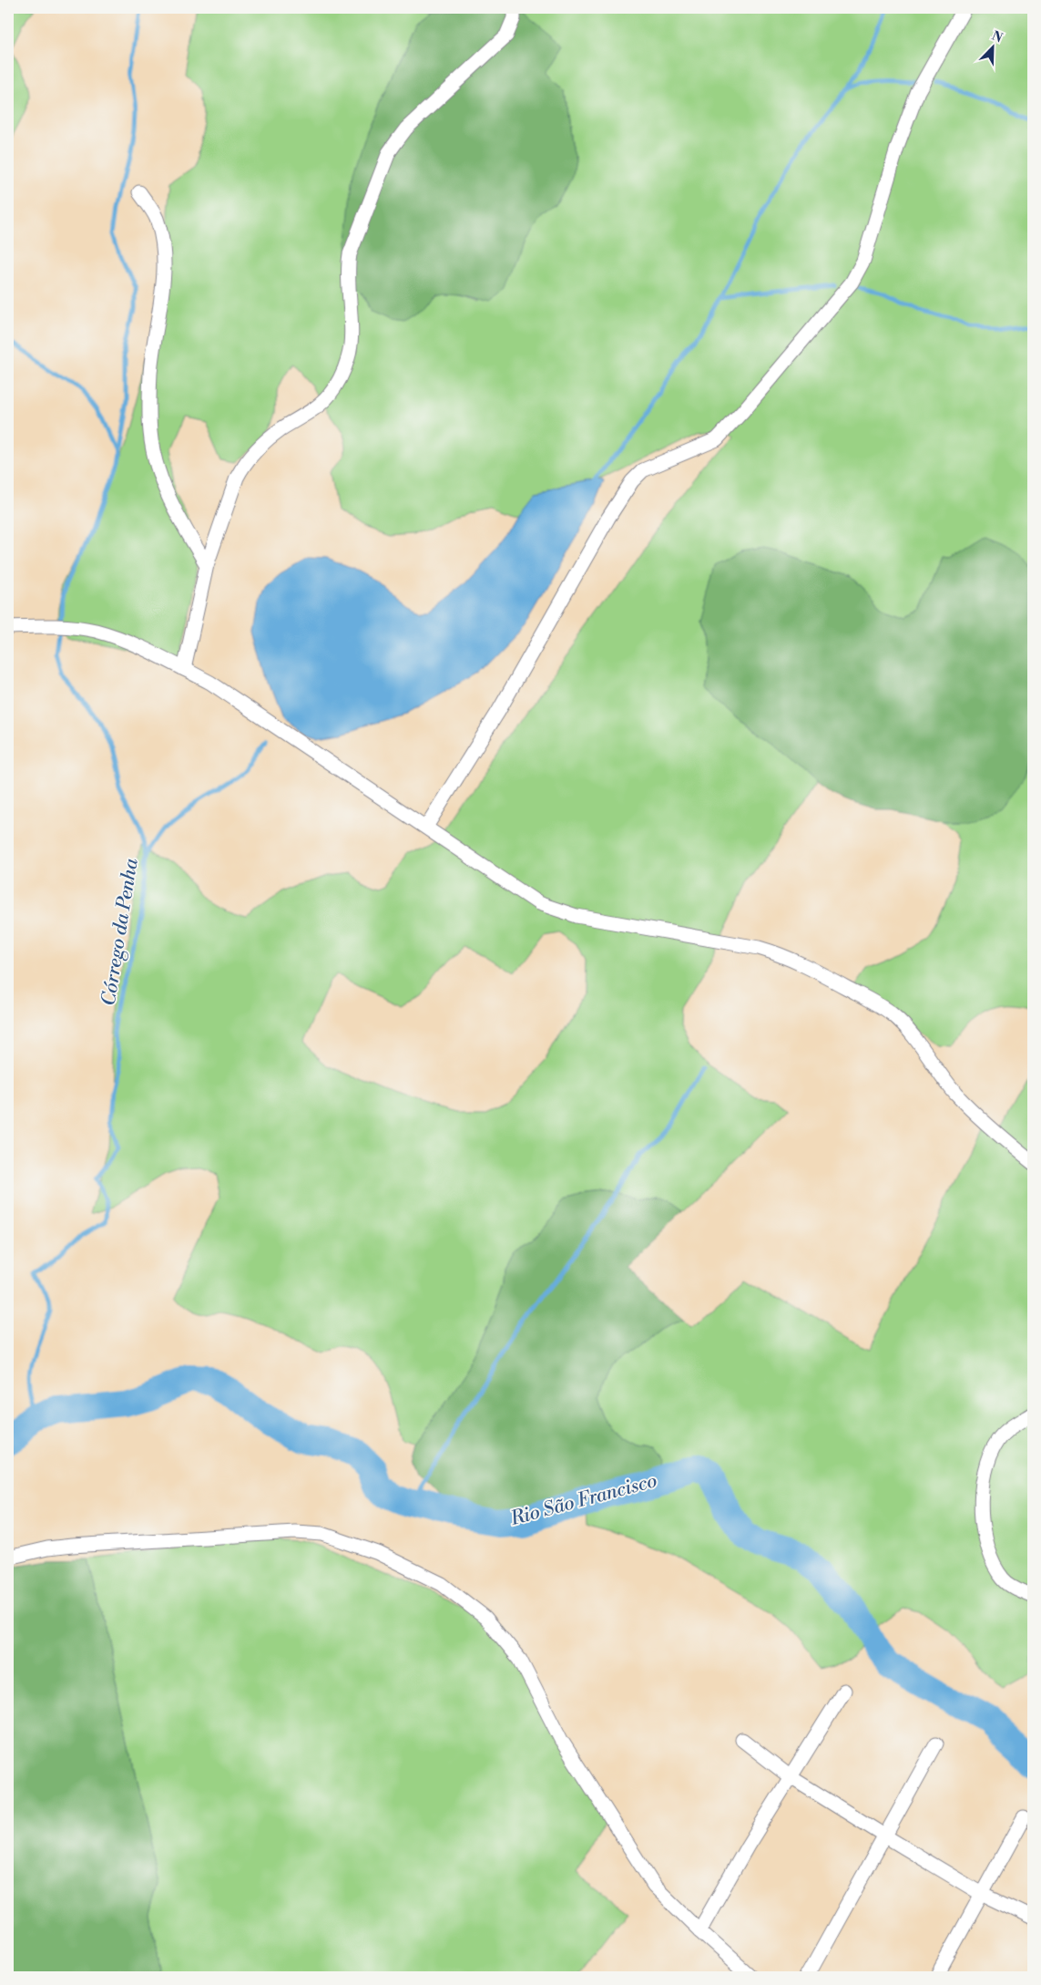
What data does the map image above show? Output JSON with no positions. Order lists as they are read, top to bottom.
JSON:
{
  "water": ["Córrego da Penha", "Rio São Francisco"],
  "north": "top right"
}
